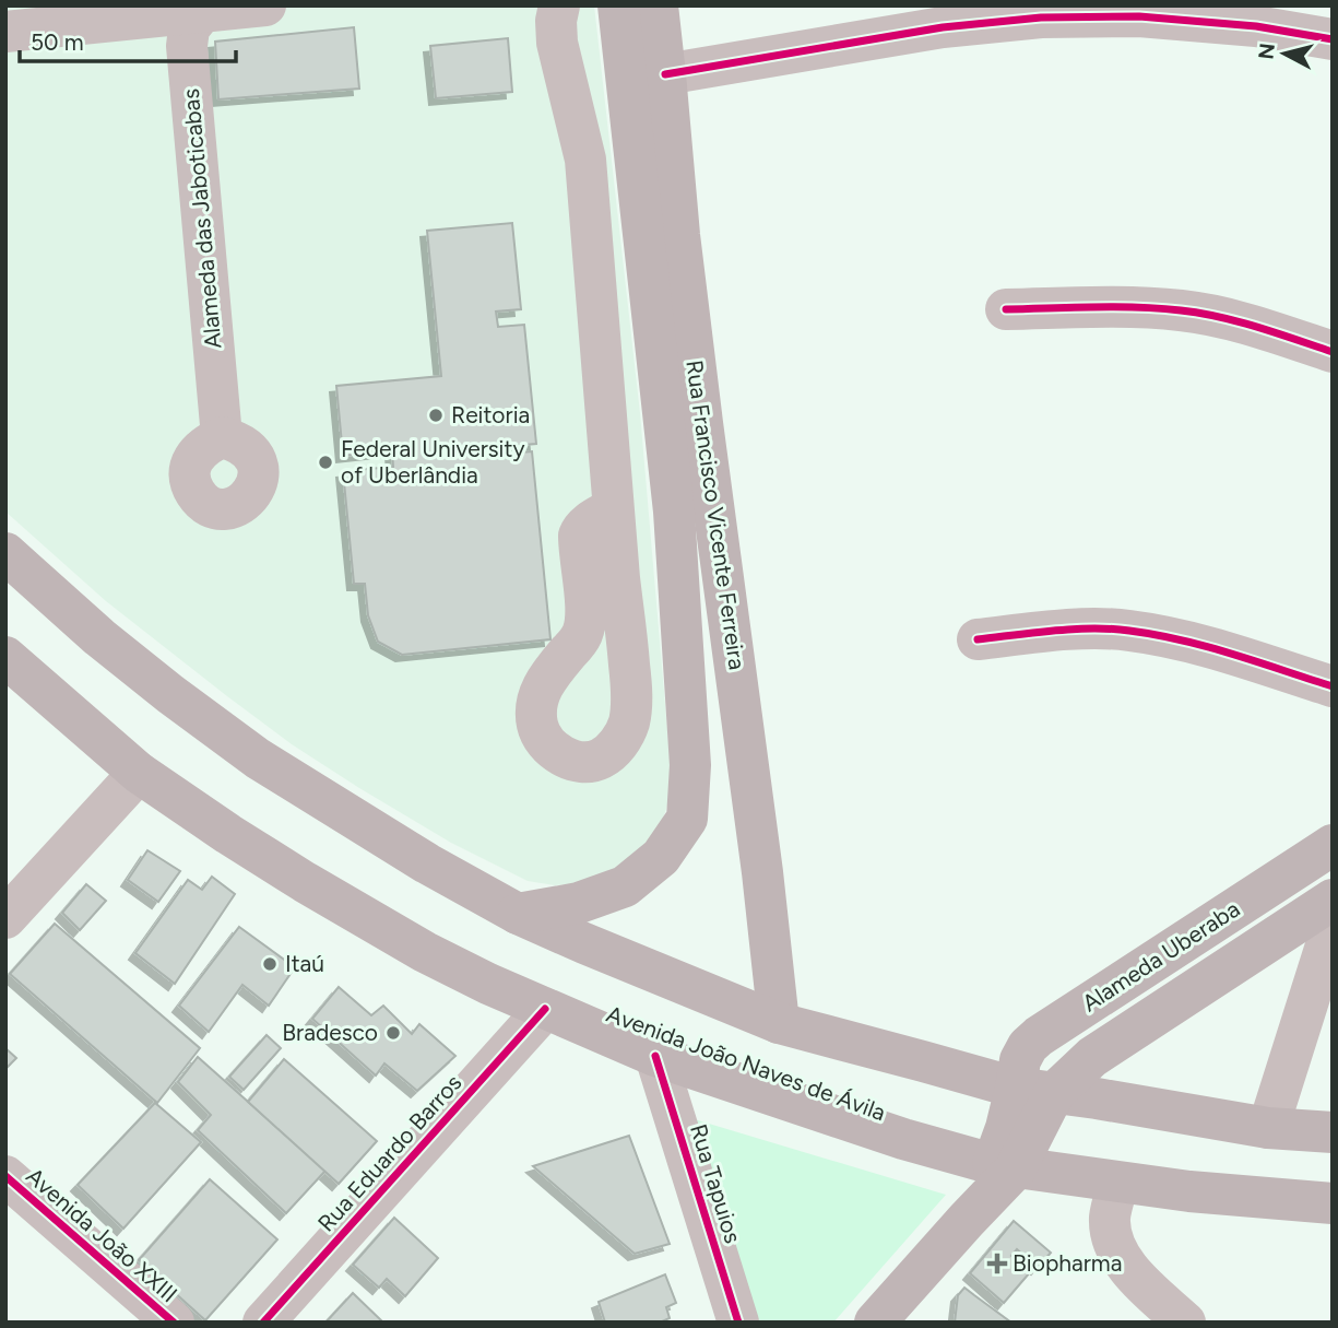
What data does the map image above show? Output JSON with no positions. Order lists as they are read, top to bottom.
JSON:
{
  "streets": {
    "main road": ["Rua Francisco Vicente Ferreira", "Alameda Uberaba", "Avenida João Naves de Ávila"],
    "street": [
      "Alameda das Jaboticabas",
      "Rua Eduardo Barros",
      "Rua Tapuios",
      "Avenida João XXIII"
    ]
  },
  "crossings": [
    ["Avenida João Naves de Ávila", "Rua Eduardo Barros"],
    ["Avenida João Naves de Ávila", "Rua Tapuios"]
  ],
  "places": {
    "other": [
      "Reitoria",
      "Federal University of Uberlândia",
      "Itaú",
      "Bradesco"
    ],
    "health": ["Biopharma"]
  },
  "scale_bar": "50 m",
  "north": "left"
}
